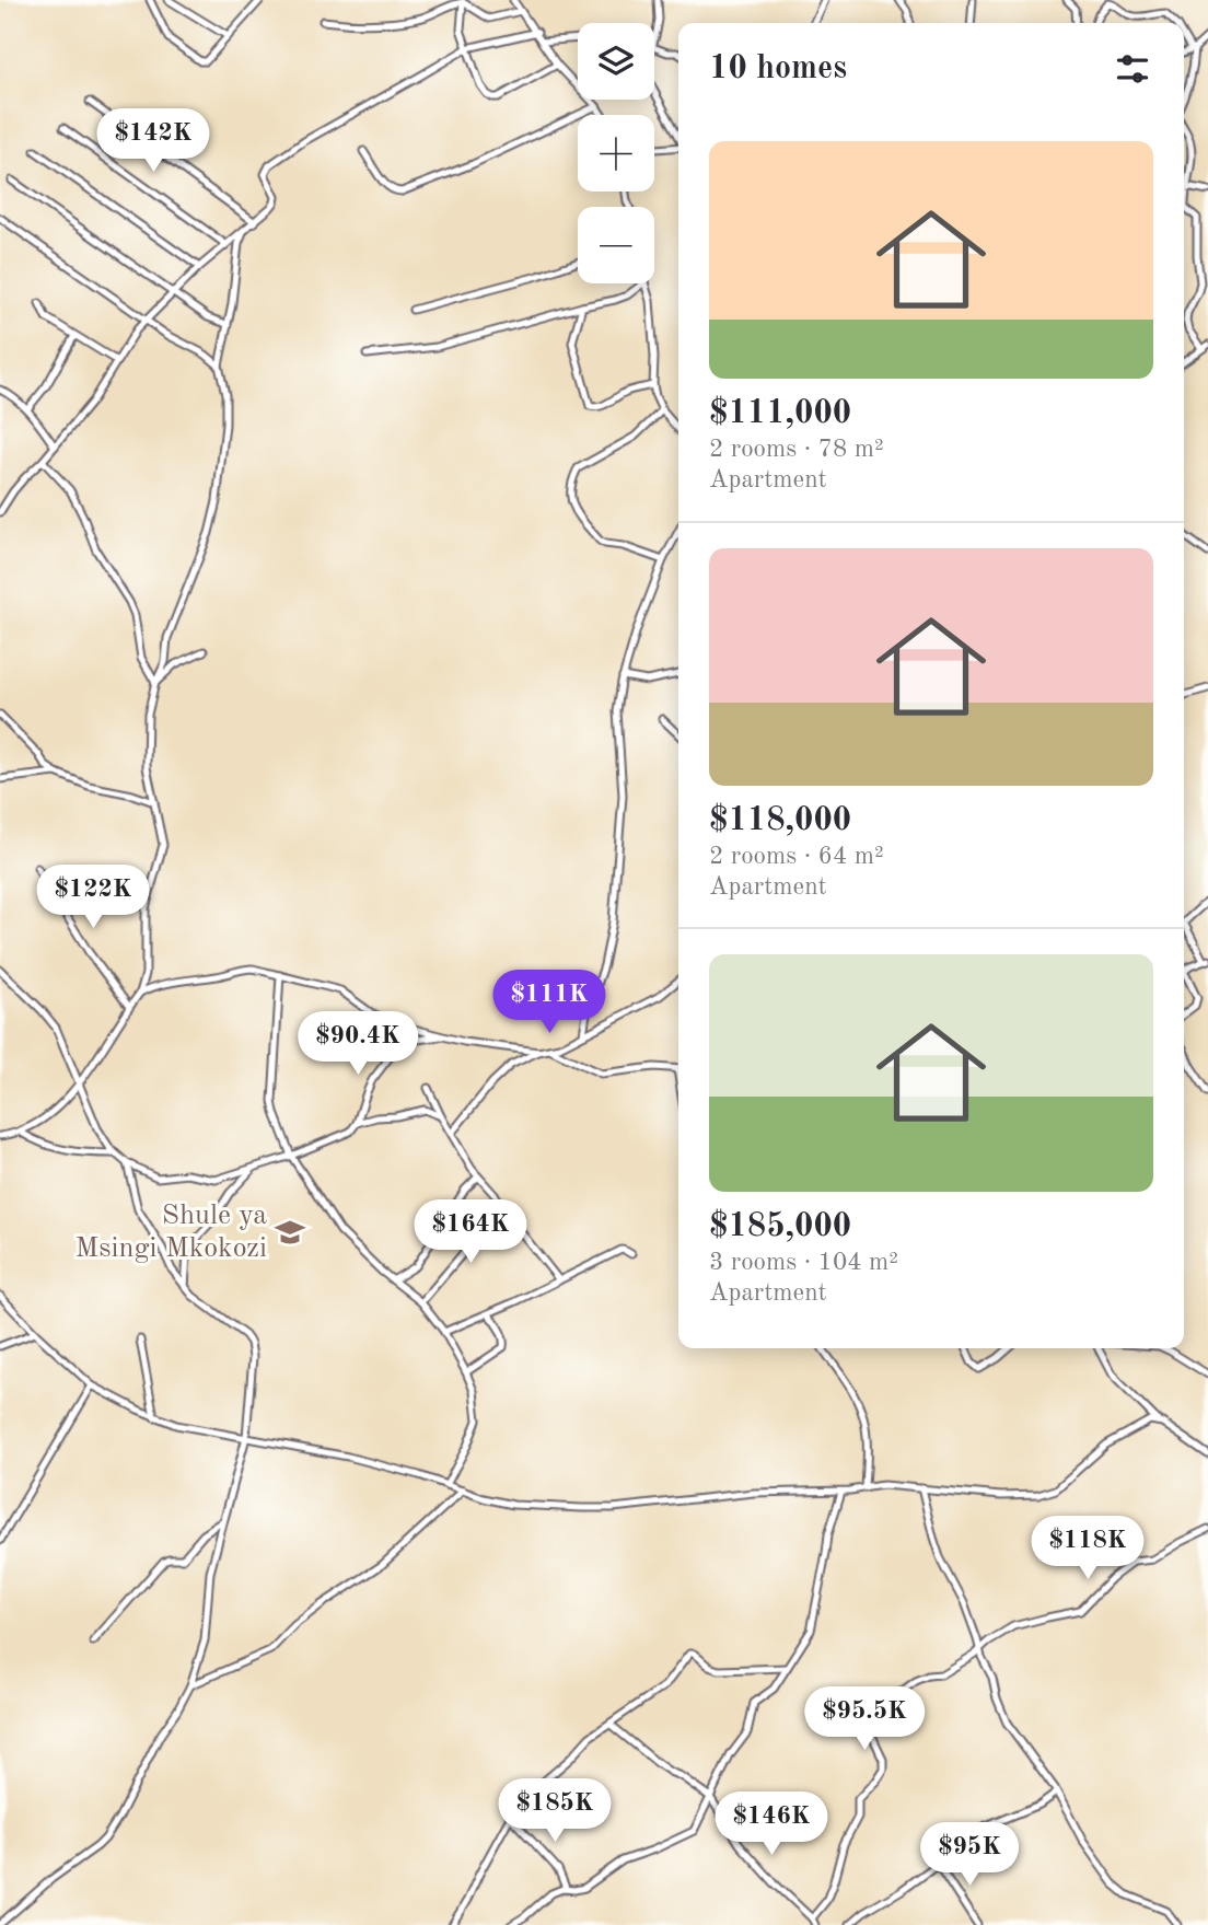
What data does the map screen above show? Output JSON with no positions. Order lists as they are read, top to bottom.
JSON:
{
  "places": {
    "school or university": ["Shule ya Msingi Mkokozi"]
  },
  "page": {
    "map_buttons": ["+", "−"],
    "heading": "10 homes",
    "price": [
      "$142K",
      "$122K",
      "$111K",
      "$90.4K",
      "$164K",
      "$118K",
      "$95.5K",
      "$185K",
      "$146K",
      "$95K"
    ],
    "list": [
      {
        "name": "$111,000",
        "note": "2 rooms · 78 m² · Apartment"
      },
      {
        "name": "$118,000",
        "note": "2 rooms · 64 m² · Apartment"
      },
      {
        "name": "$185,000",
        "note": "3 rooms · 104 m² · Apartment"
      }
    ]
  }
}
